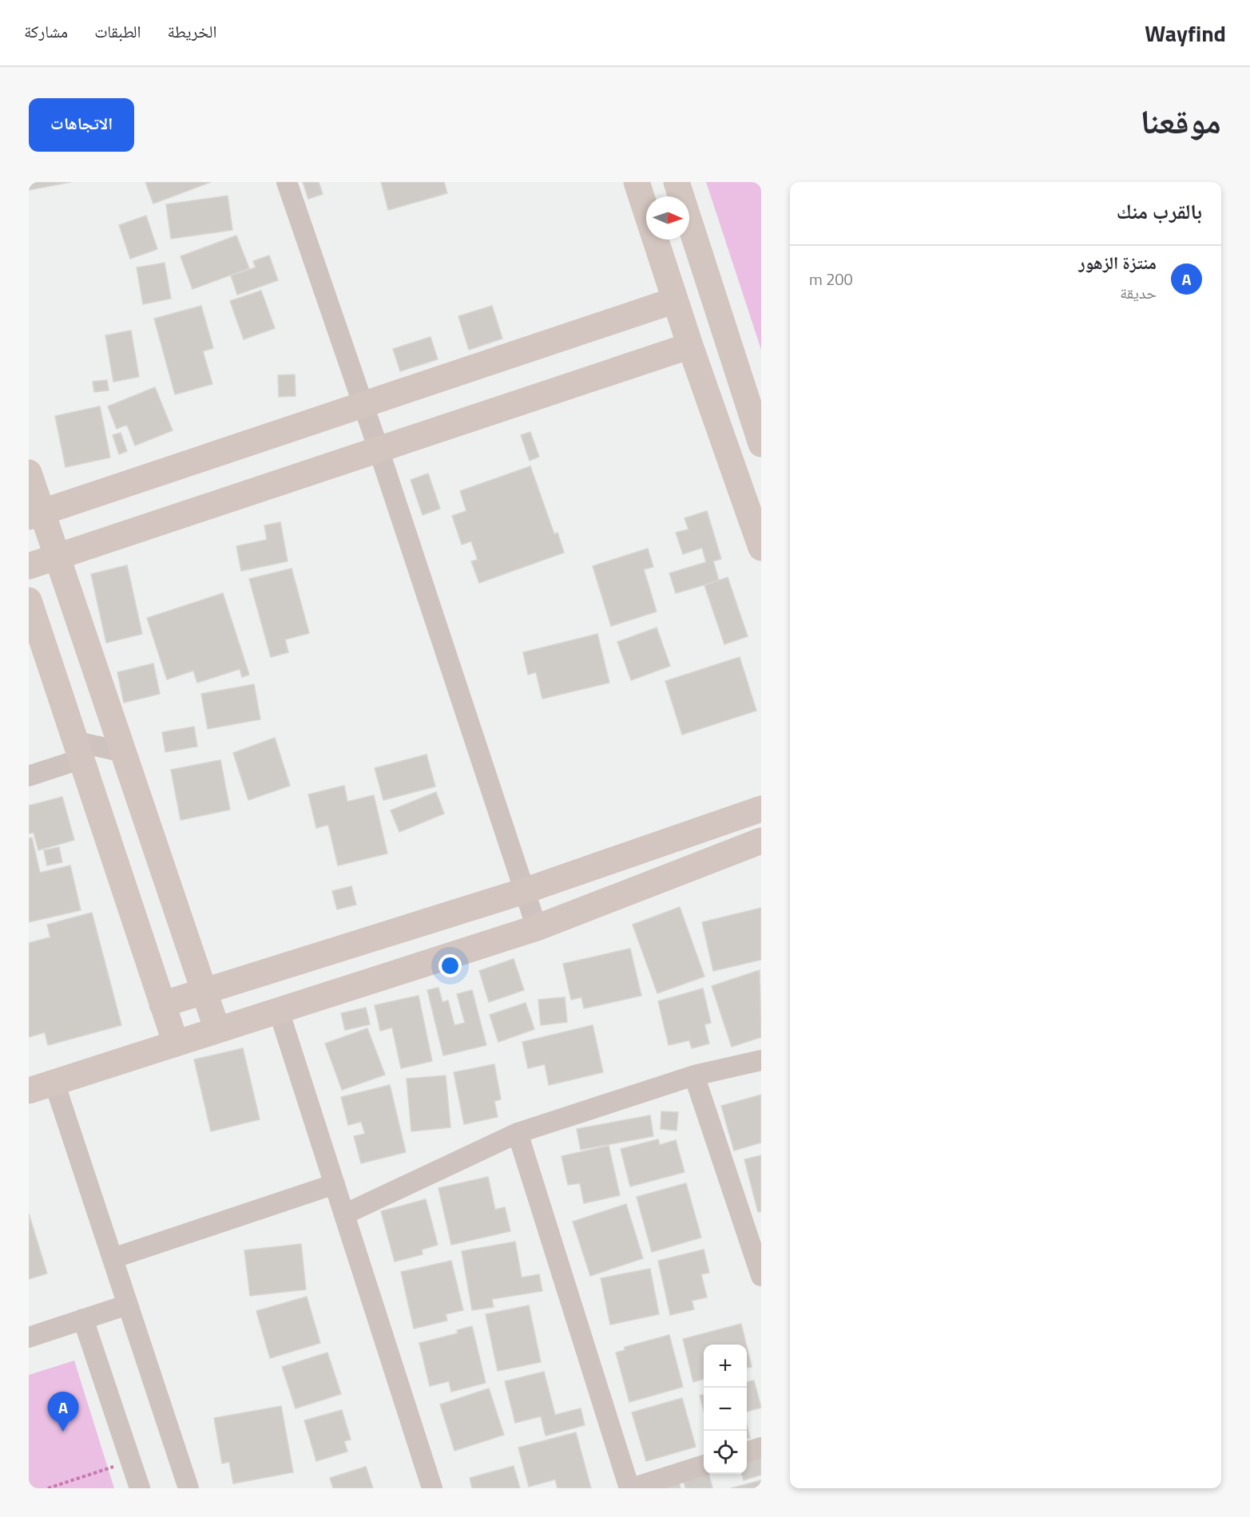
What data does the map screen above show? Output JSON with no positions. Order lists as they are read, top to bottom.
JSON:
{
  "north": "right",
  "page": {
    "header": "Wayfind",
    "nav": ["الخريطة", "الطبقات", "مشاركة"],
    "title": "موقعنا",
    "buttons": "الاتجاهات",
    "heading": "بالقرب منك",
    "list": [
      {
        "mark": "A",
        "name": "منتزة الزهور",
        "note": "حديقة",
        "value": "200 m"
      }
    ],
    "map_buttons": ["+", "−"],
    "pins": "A"
  }
}
